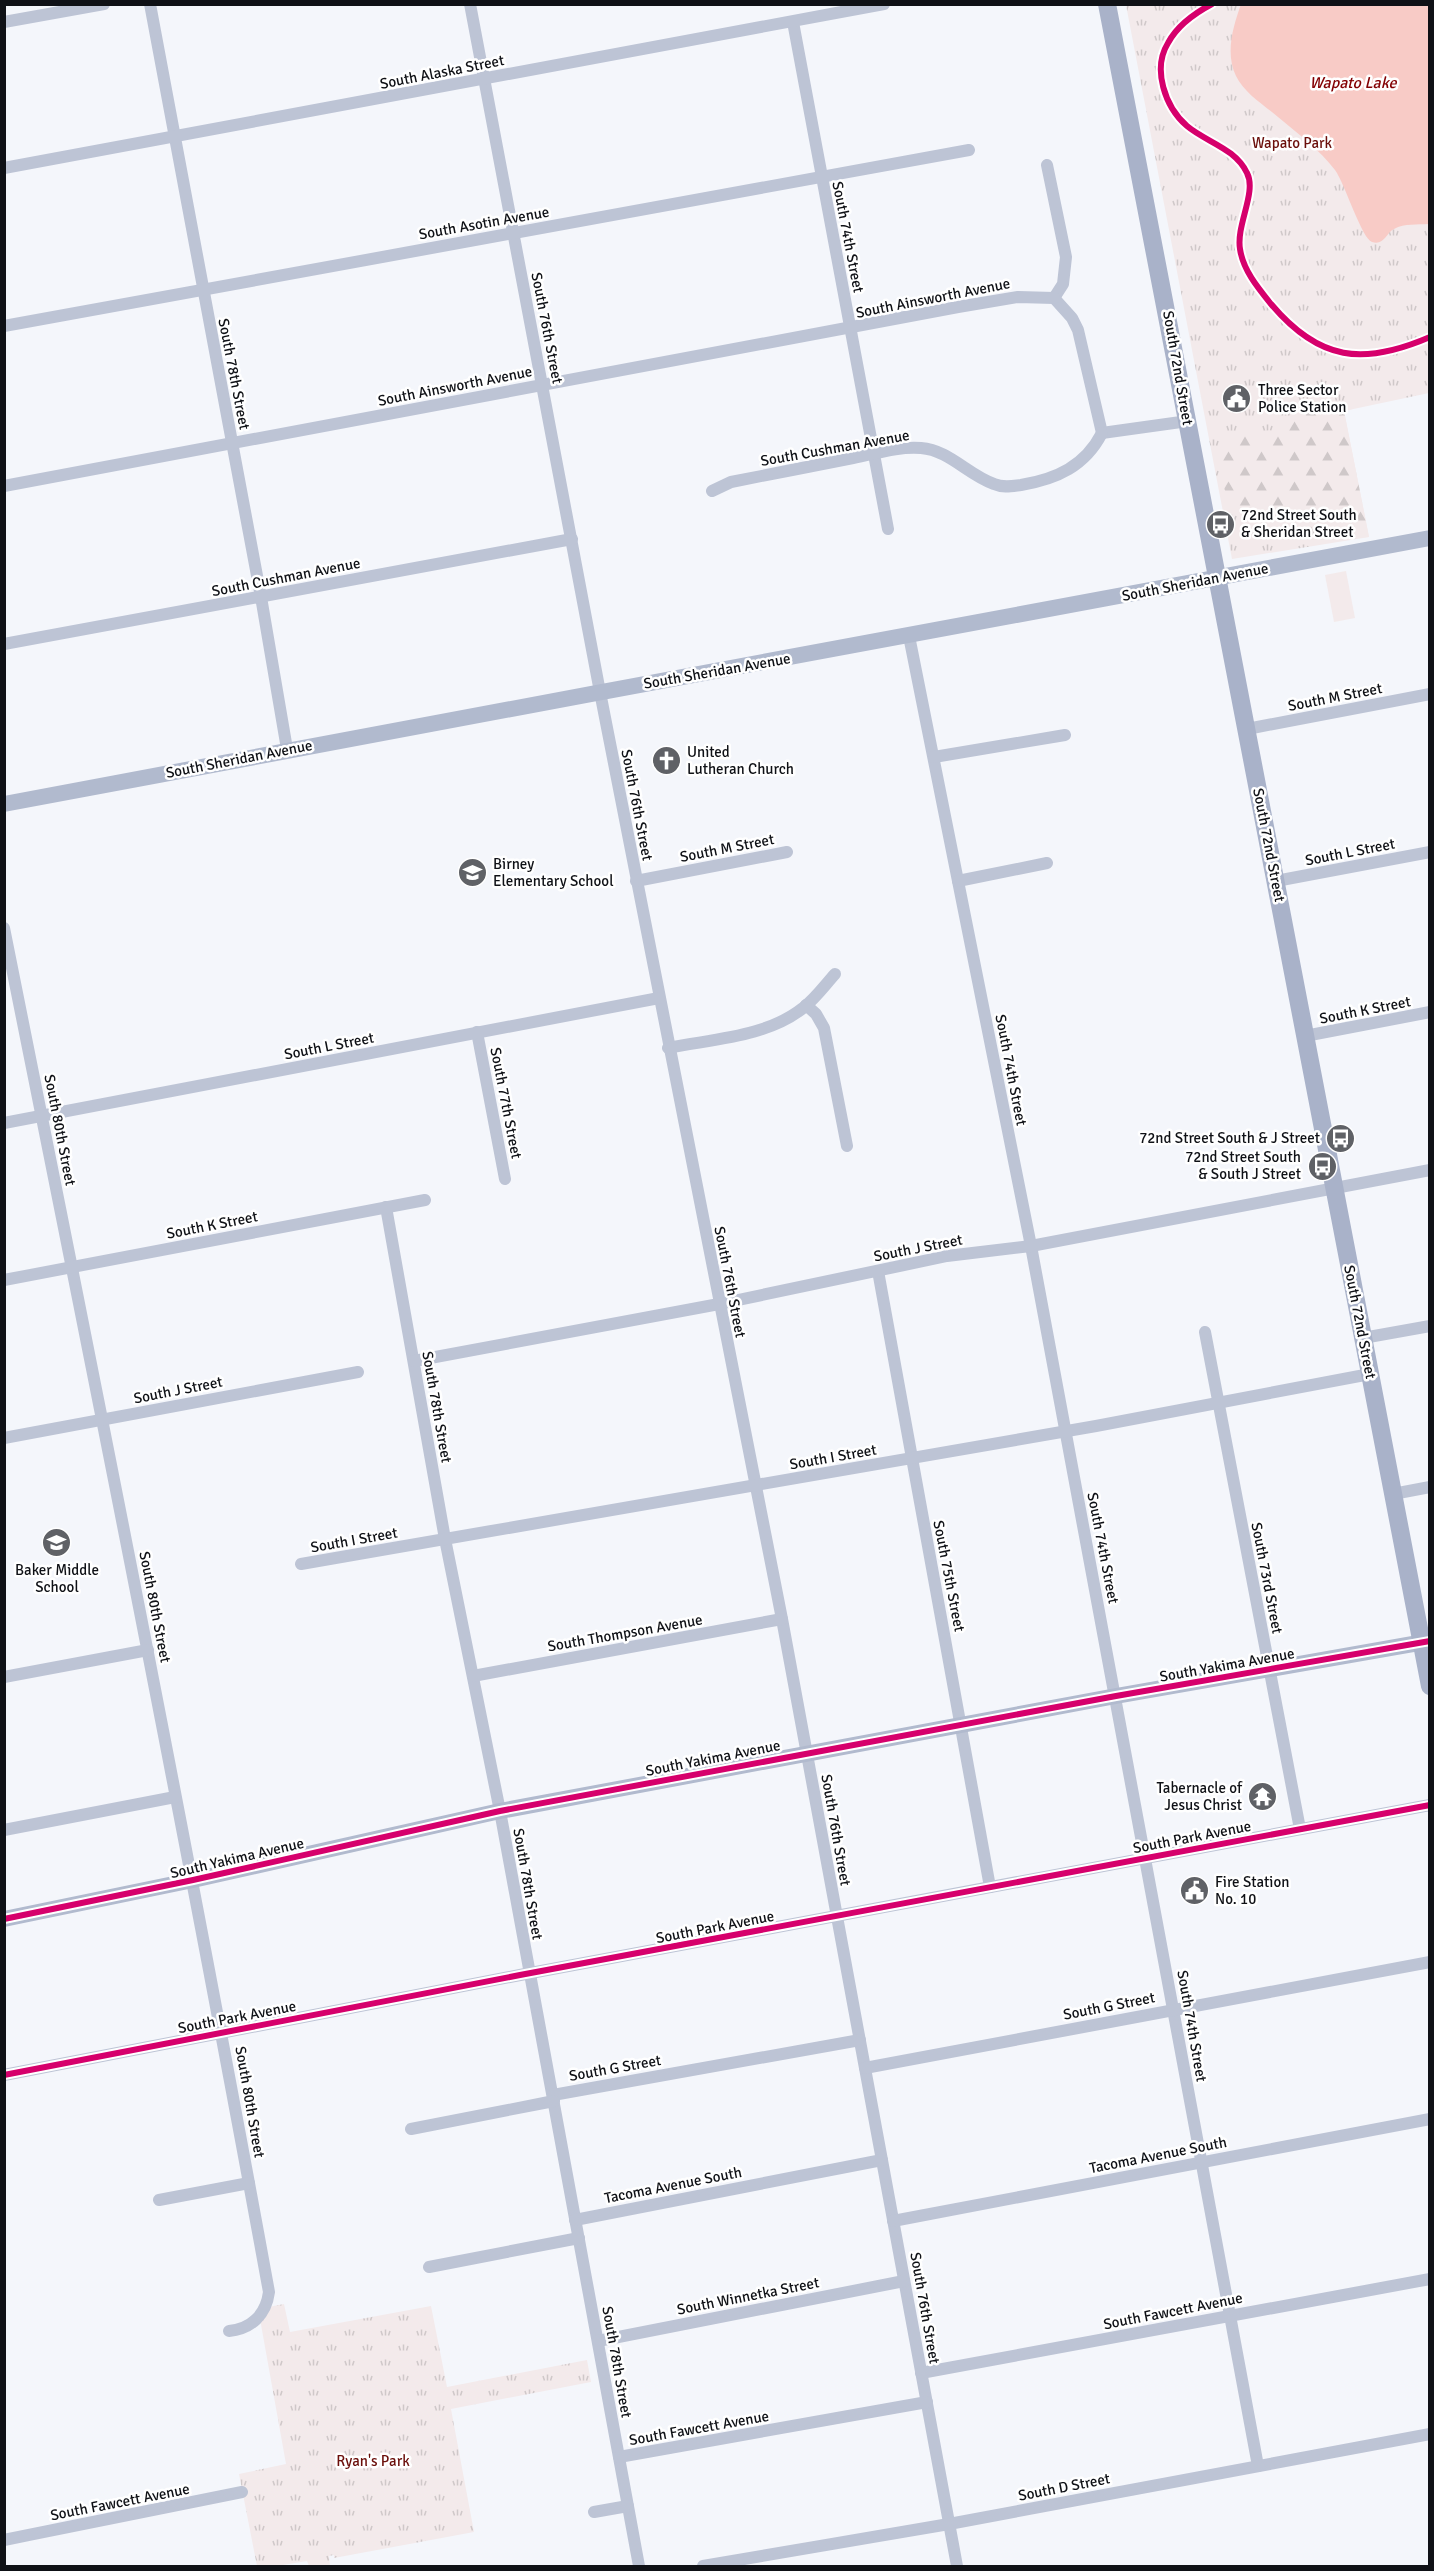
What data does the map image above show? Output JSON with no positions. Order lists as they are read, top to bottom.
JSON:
{
  "streets": {
    "main road": ["South 72nd Street"],
    "street": [
      "South Alaska Street",
      "South Asotin Avenue",
      "South 74th Street",
      "South Ainsworth Avenue",
      "South 76th Street",
      "South 78th Street",
      "South Cushman Avenue",
      "South Sheridan Avenue",
      "South M Street",
      "South L Street",
      "South K Street",
      "South 77th Street",
      "South 80th Street",
      "South J Street",
      "South I Street",
      "South 75th Street",
      "South 73rd Street",
      "South Thompson Avenue",
      "South Yakima Avenue",
      "South Park Avenue",
      "South G Street",
      "Tacoma Avenue South",
      "South Winnetka Street",
      "South Fawcett Avenue",
      "South D Street"
    ]
  },
  "crossings": [
    ["South Alaska Street", "South 74th Street"],
    ["South Alaska Street", "South 76th Street"],
    ["South Alaska Street", "South 78th Street"],
    ["South Asotin Avenue", "South 74th Street"],
    ["South Asotin Avenue", "South 76th Street"],
    ["South Asotin Avenue", "South 78th Street"],
    ["South 74th Street", "South Ainsworth Avenue"],
    ["South 74th Street", "South Cushman Avenue"],
    ["South 74th Street", "South Sheridan Avenue"],
    ["South 74th Street", "South J Street"],
    ["South 74th Street", "South I Street"],
    ["South 74th Street", "South Yakima Avenue"],
    ["South 74th Street", "South Park Avenue"],
    ["South 74th Street", "South G Street"],
    ["South 74th Street", "Tacoma Avenue South"],
    ["South 74th Street", "South Fawcett Avenue"],
    ["South 74th Street", "South D Street"],
    ["South Ainsworth Avenue", "South 76th Street"],
    ["South Ainsworth Avenue", "South 78th Street"],
    ["South 76th Street", "South Cushman Avenue"],
    ["South 76th Street", "South Sheridan Avenue"],
    ["South 76th Street", "South M Street"],
    ["South 76th Street", "South L Street"],
    ["South 76th Street", "South J Street"],
    ["South 76th Street", "South I Street"],
    ["South 76th Street", "South Thompson Avenue"],
    ["South 76th Street", "South Yakima Avenue"],
    ["South 76th Street", "South Park Avenue"],
    ["South 76th Street", "South G Street"],
    ["South 76th Street", "Tacoma Avenue South"],
    ["South 76th Street", "South Winnetka Street"],
    ["South 76th Street", "South Fawcett Avenue"],
    ["South 76th Street", "South D Street"],
    ["South 72nd Street", "South Sheridan Avenue"],
    ["South 72nd Street", "South M Street"],
    ["South 72nd Street", "South L Street"],
    ["South 72nd Street", "South K Street"],
    ["South 72nd Street", "South J Street"],
    ["South 72nd Street", "South I Street"],
    ["South 72nd Street", "South Yakima Avenue"],
    ["South 78th Street", "South Cushman Avenue"],
    ["South 78th Street", "South Sheridan Avenue"],
    ["South 78th Street", "South K Street"],
    ["South 78th Street", "South J Street"],
    ["South 78th Street", "South I Street"],
    ["South 78th Street", "South Thompson Avenue"],
    ["South 78th Street", "South Yakima Avenue"],
    ["South 78th Street", "South Park Avenue"],
    ["South 78th Street", "South G Street"],
    ["South 78th Street", "Tacoma Avenue South"],
    ["South 78th Street", "South Winnetka Street"],
    ["South 78th Street", "South Fawcett Avenue"],
    ["South L Street", "South 77th Street"],
    ["South L Street", "South 80th Street"],
    ["South K Street", "South 80th Street"],
    ["South 80th Street", "South J Street"],
    ["South 80th Street", "South Yakima Avenue"],
    ["South 80th Street", "South Park Avenue"],
    ["South J Street", "South 75th Street"],
    ["South I Street", "South 75th Street"],
    ["South I Street", "South 73rd Street"],
    ["South 75th Street", "South Yakima Avenue"],
    ["South 75th Street", "South Park Avenue"],
    ["South 73rd Street", "South Yakima Avenue"],
    ["South 73rd Street", "South Park Avenue"]
  ],
  "water": ["Wapato Lake"],
  "parks": ["Wapato Park", "Ryan's Park"],
  "places": {
    "public building": ["Three Sector Police Station", "Fire Station No. 10"],
    "bus stop": ["72nd Street South & Sheridan Street", "72nd Street South & J Street", "72nd Street South & South J Street"],
    "church": ["United Lutheran Church"],
    "school or university": ["Birney Elementary School", "Baker Middle School"],
    "temple": ["Tabernacle of Jesus Christ"]
  }
}
